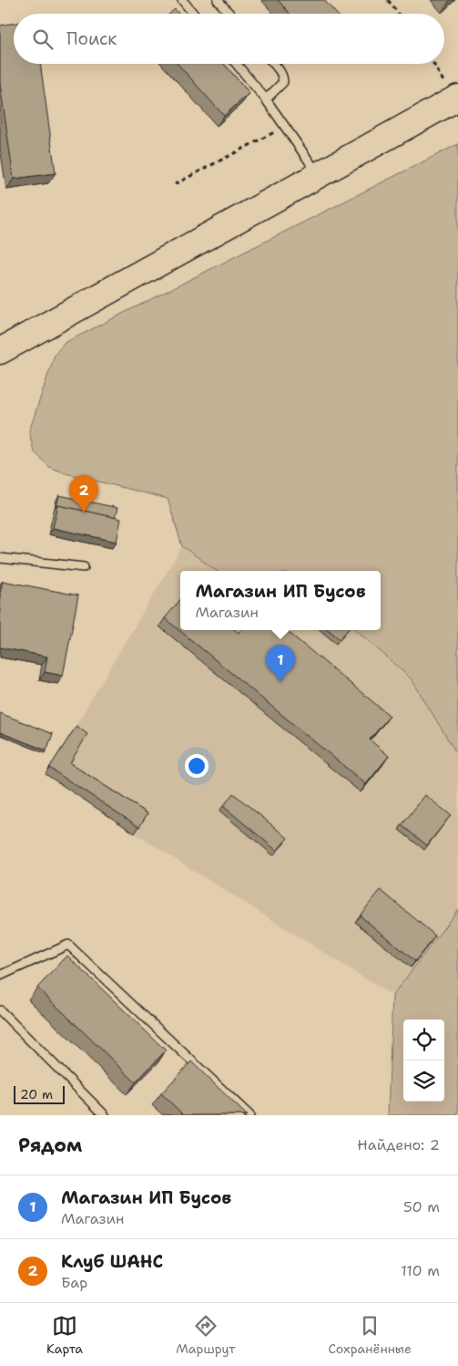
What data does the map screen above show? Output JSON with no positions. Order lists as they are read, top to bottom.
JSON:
{
  "scale_bar": "20 m",
  "page": {
    "search": "Поиск",
    "pins": ["2", "1"],
    "popup": ["Магазин ИП Бусов", "Магазин"],
    "scale": "20 m",
    "heading": ["Рядом", "Найдено: 2"],
    "list": [
      {
        "mark": "1",
        "name": "Магазин ИП Бусов",
        "note": "Магазин",
        "value": "50 m"
      },
      {
        "mark": "2",
        "name": "Клуб ШАНС",
        "note": "Бар",
        "value": "110 m"
      }
    ],
    "nav": ["Карта", "Маршрут", "Сохранённые"]
  }
}
